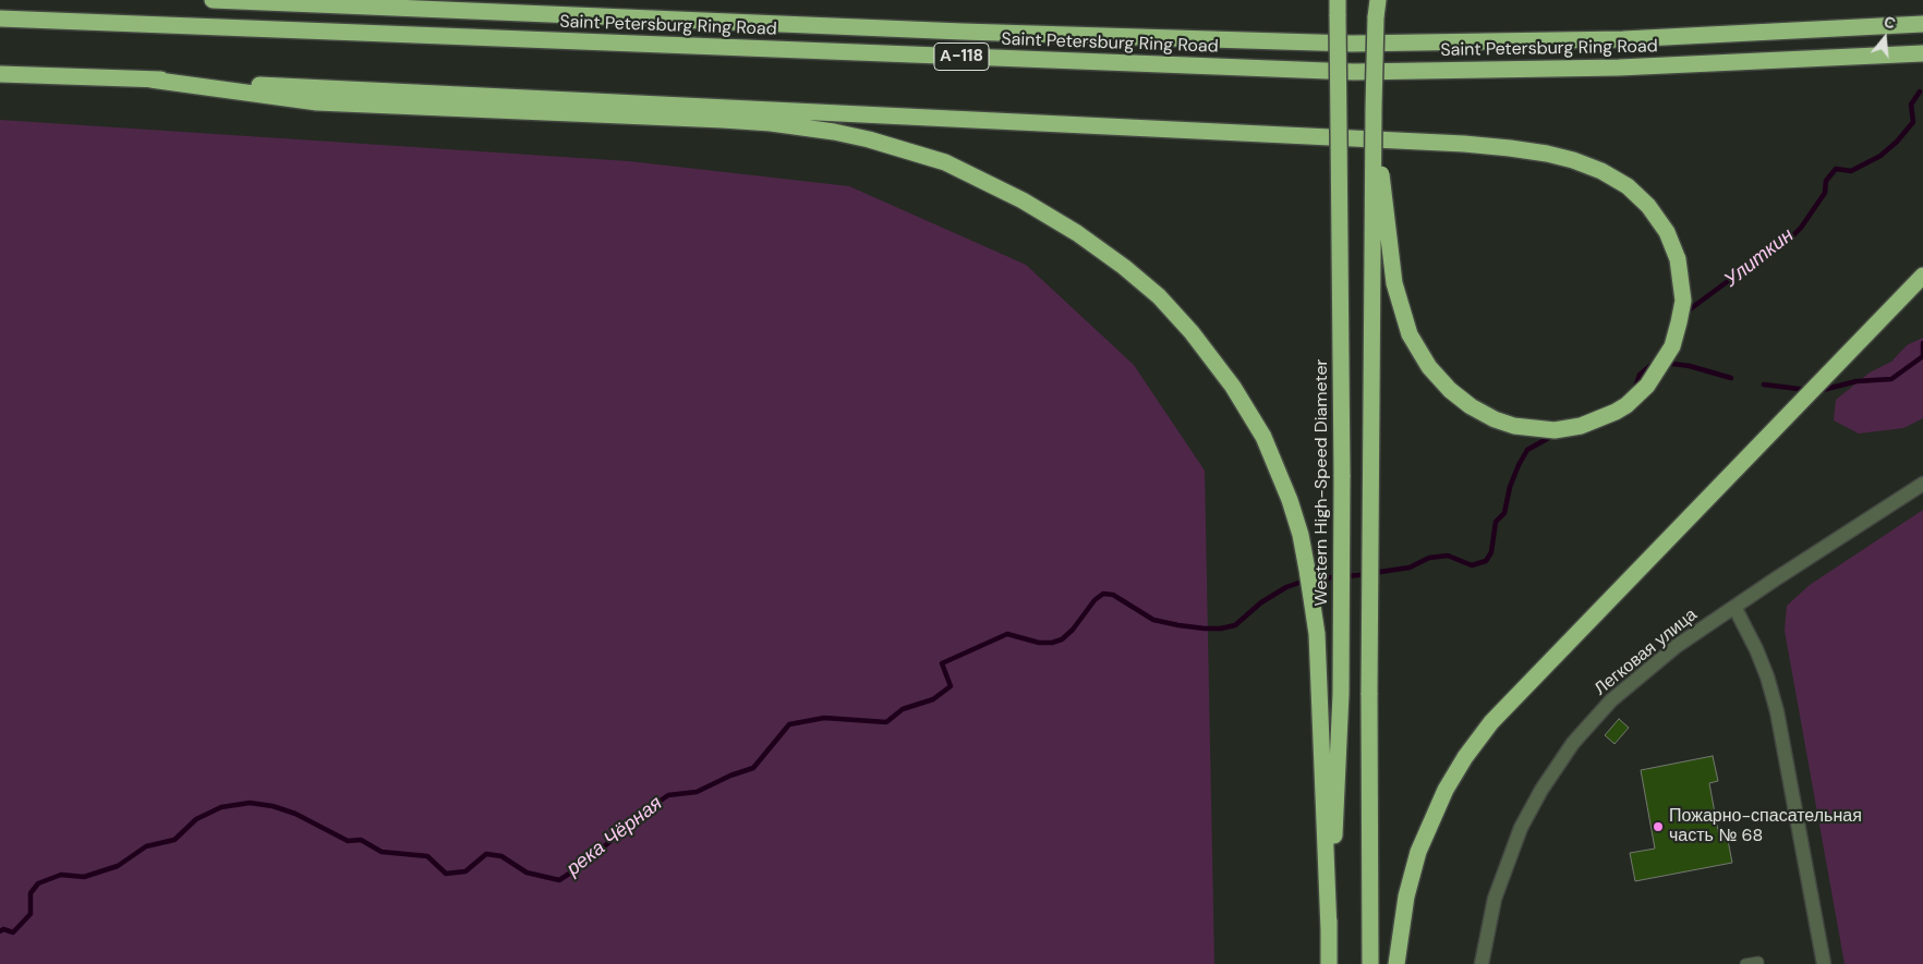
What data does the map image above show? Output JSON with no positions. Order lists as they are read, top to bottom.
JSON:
{
  "streets": {
    "highway": ["Saint Petersburg Ring Road", "А-118", "Western High-Speed Diameter"],
    "street": ["Легковая улица"]
  },
  "water": ["Улиткин", "река Чёрная"],
  "places": ["Пожарно-спасательная часть № 68"],
  "north": "top"
}
